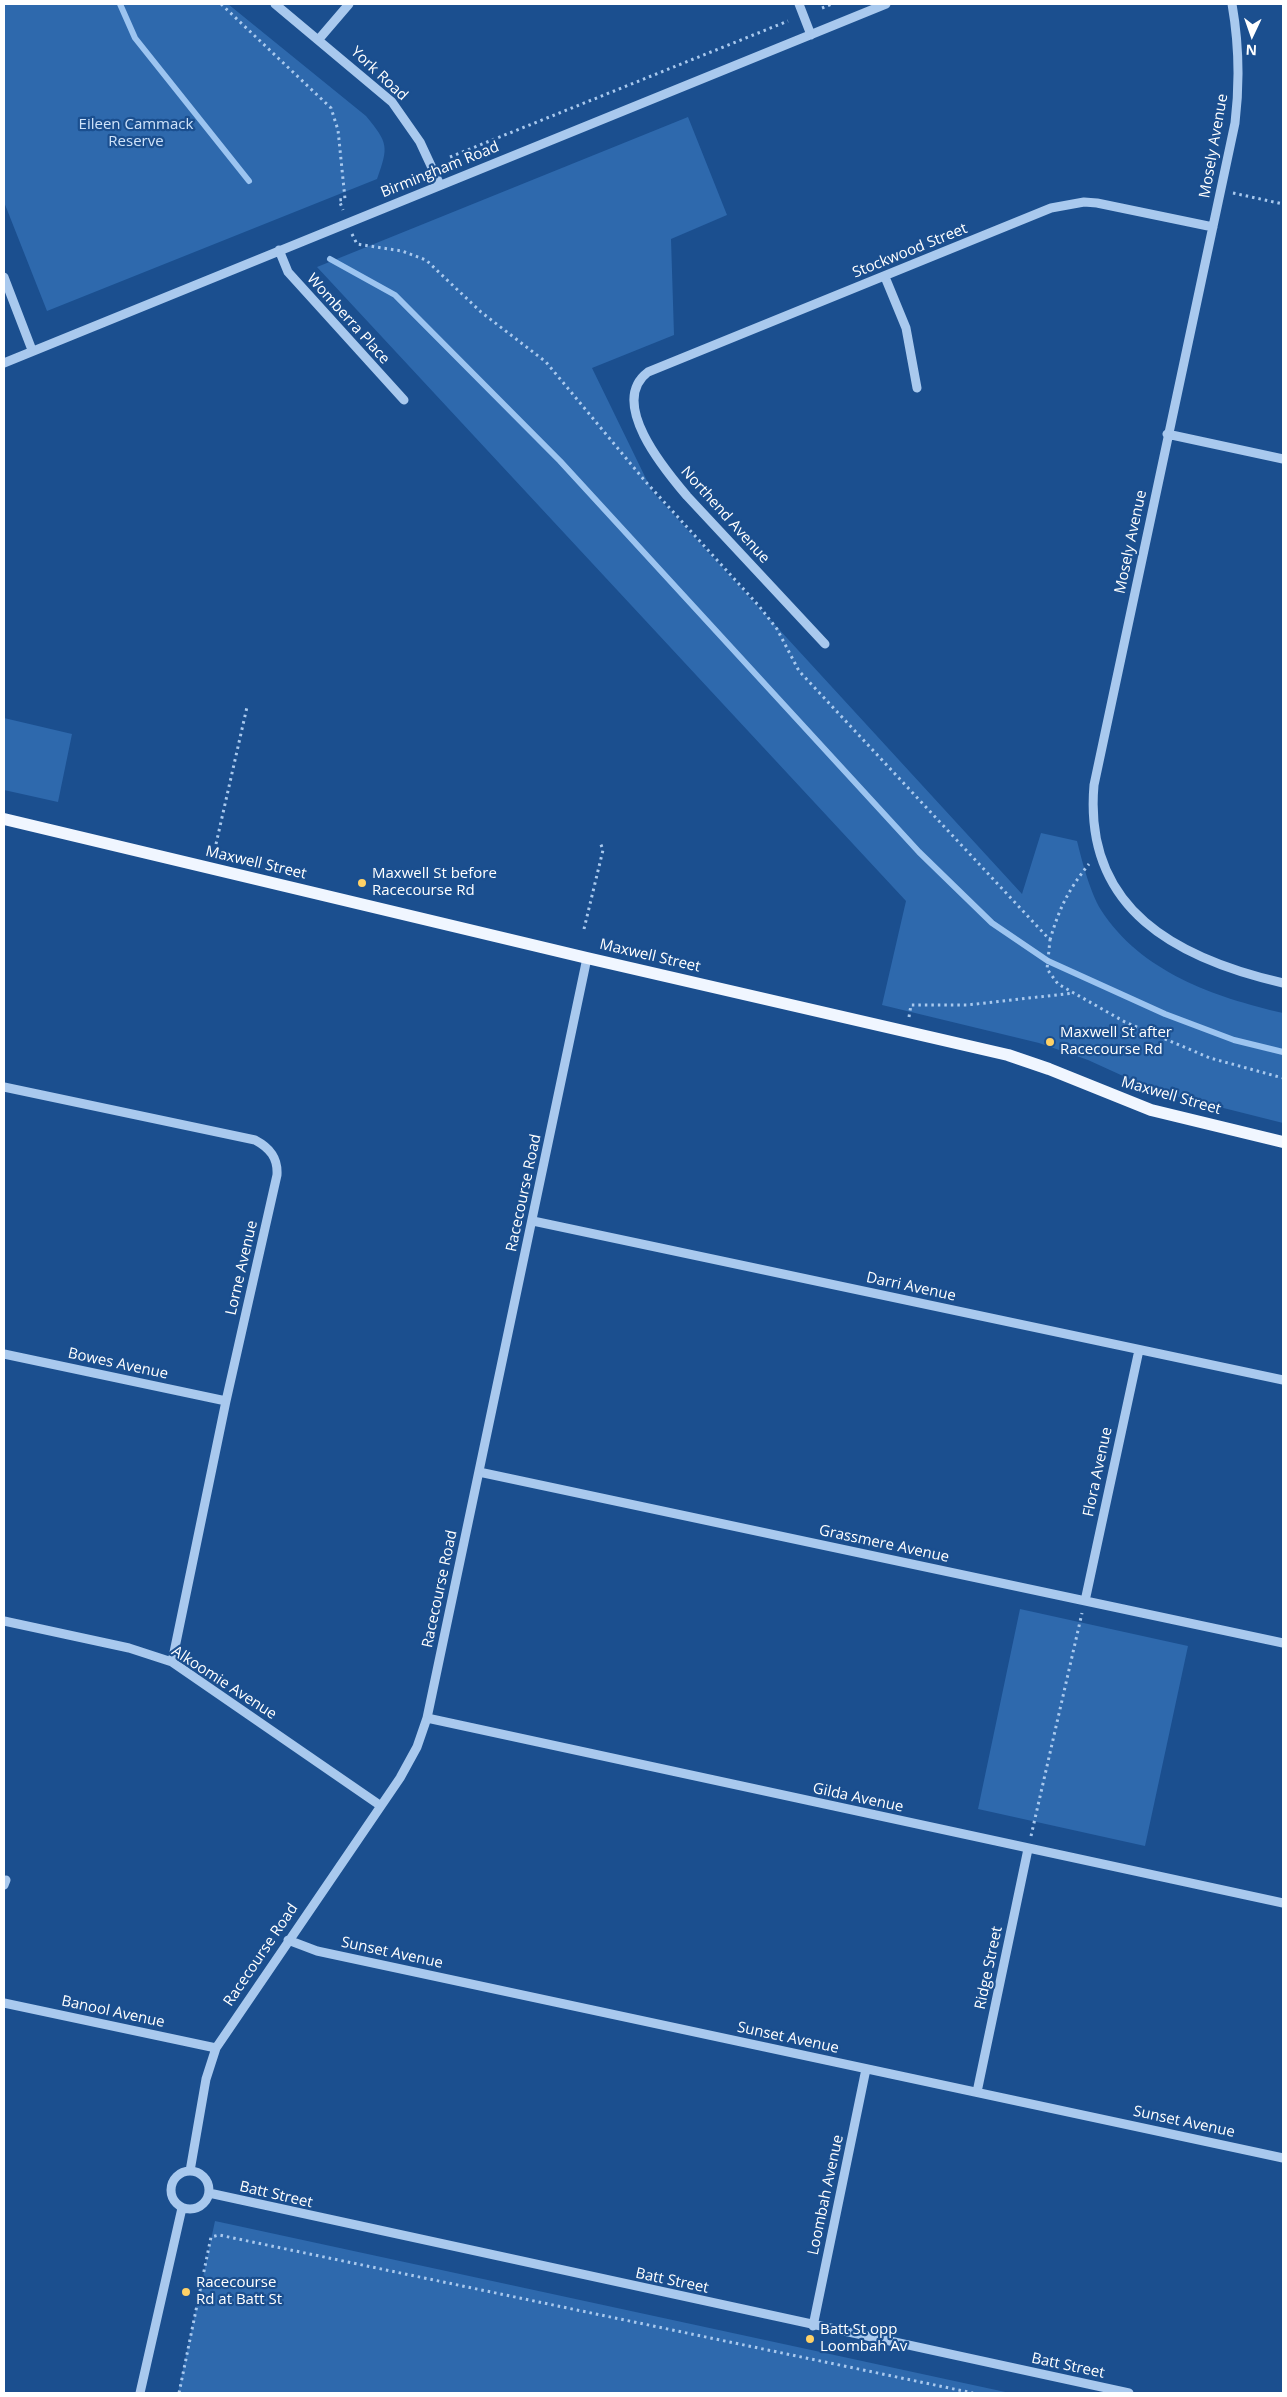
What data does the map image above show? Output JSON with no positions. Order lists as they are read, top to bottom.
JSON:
{
  "streets": {
    "main road": ["Maxwell Street"],
    "street": [
      "York Road",
      "Mosely Avenue",
      "Birmingham Road",
      "Stockwood Street",
      "Womberra Place",
      "Northend Avenue",
      "Racecourse Road",
      "Lorne Avenue",
      "Darri Avenue",
      "Bowes Avenue",
      "Flora Avenue",
      "Grassmere Avenue",
      "Alkoomie Avenue",
      "Gilda Avenue",
      "Sunset Avenue",
      "Ridge Street",
      "Banool Avenue",
      "Batt Street",
      "Loombah Avenue"
    ]
  },
  "crossings": [
    ["York Road", "Birmingham Road"],
    ["Mosely Avenue", "Stockwood Street"],
    ["Birmingham Road", "Womberra Place"],
    ["Stockwood Street", "Northend Avenue"],
    ["Maxwell Street", "Racecourse Road"],
    ["Racecourse Road", "Darri Avenue"],
    ["Racecourse Road", "Grassmere Avenue"],
    ["Racecourse Road", "Alkoomie Avenue"],
    ["Racecourse Road", "Gilda Avenue"],
    ["Racecourse Road", "Sunset Avenue"],
    ["Racecourse Road", "Banool Avenue"],
    ["Racecourse Road", "Batt Street"],
    ["Lorne Avenue", "Bowes Avenue"],
    ["Lorne Avenue", "Alkoomie Avenue"],
    ["Darri Avenue", "Flora Avenue"],
    ["Flora Avenue", "Grassmere Avenue"],
    ["Gilda Avenue", "Ridge Street"],
    ["Sunset Avenue", "Ridge Street"],
    ["Sunset Avenue", "Loombah Avenue"],
    ["Batt Street", "Loombah Avenue"]
  ],
  "parks": ["Eileen Cammack Reserve"],
  "places": [
    "Maxwell St before Racecourse Rd",
    "Maxwell St after Racecourse Rd",
    "Racecourse Rd at Batt St",
    "Batt St opp Loombah Av"
  ],
  "north": "bottom"
}
